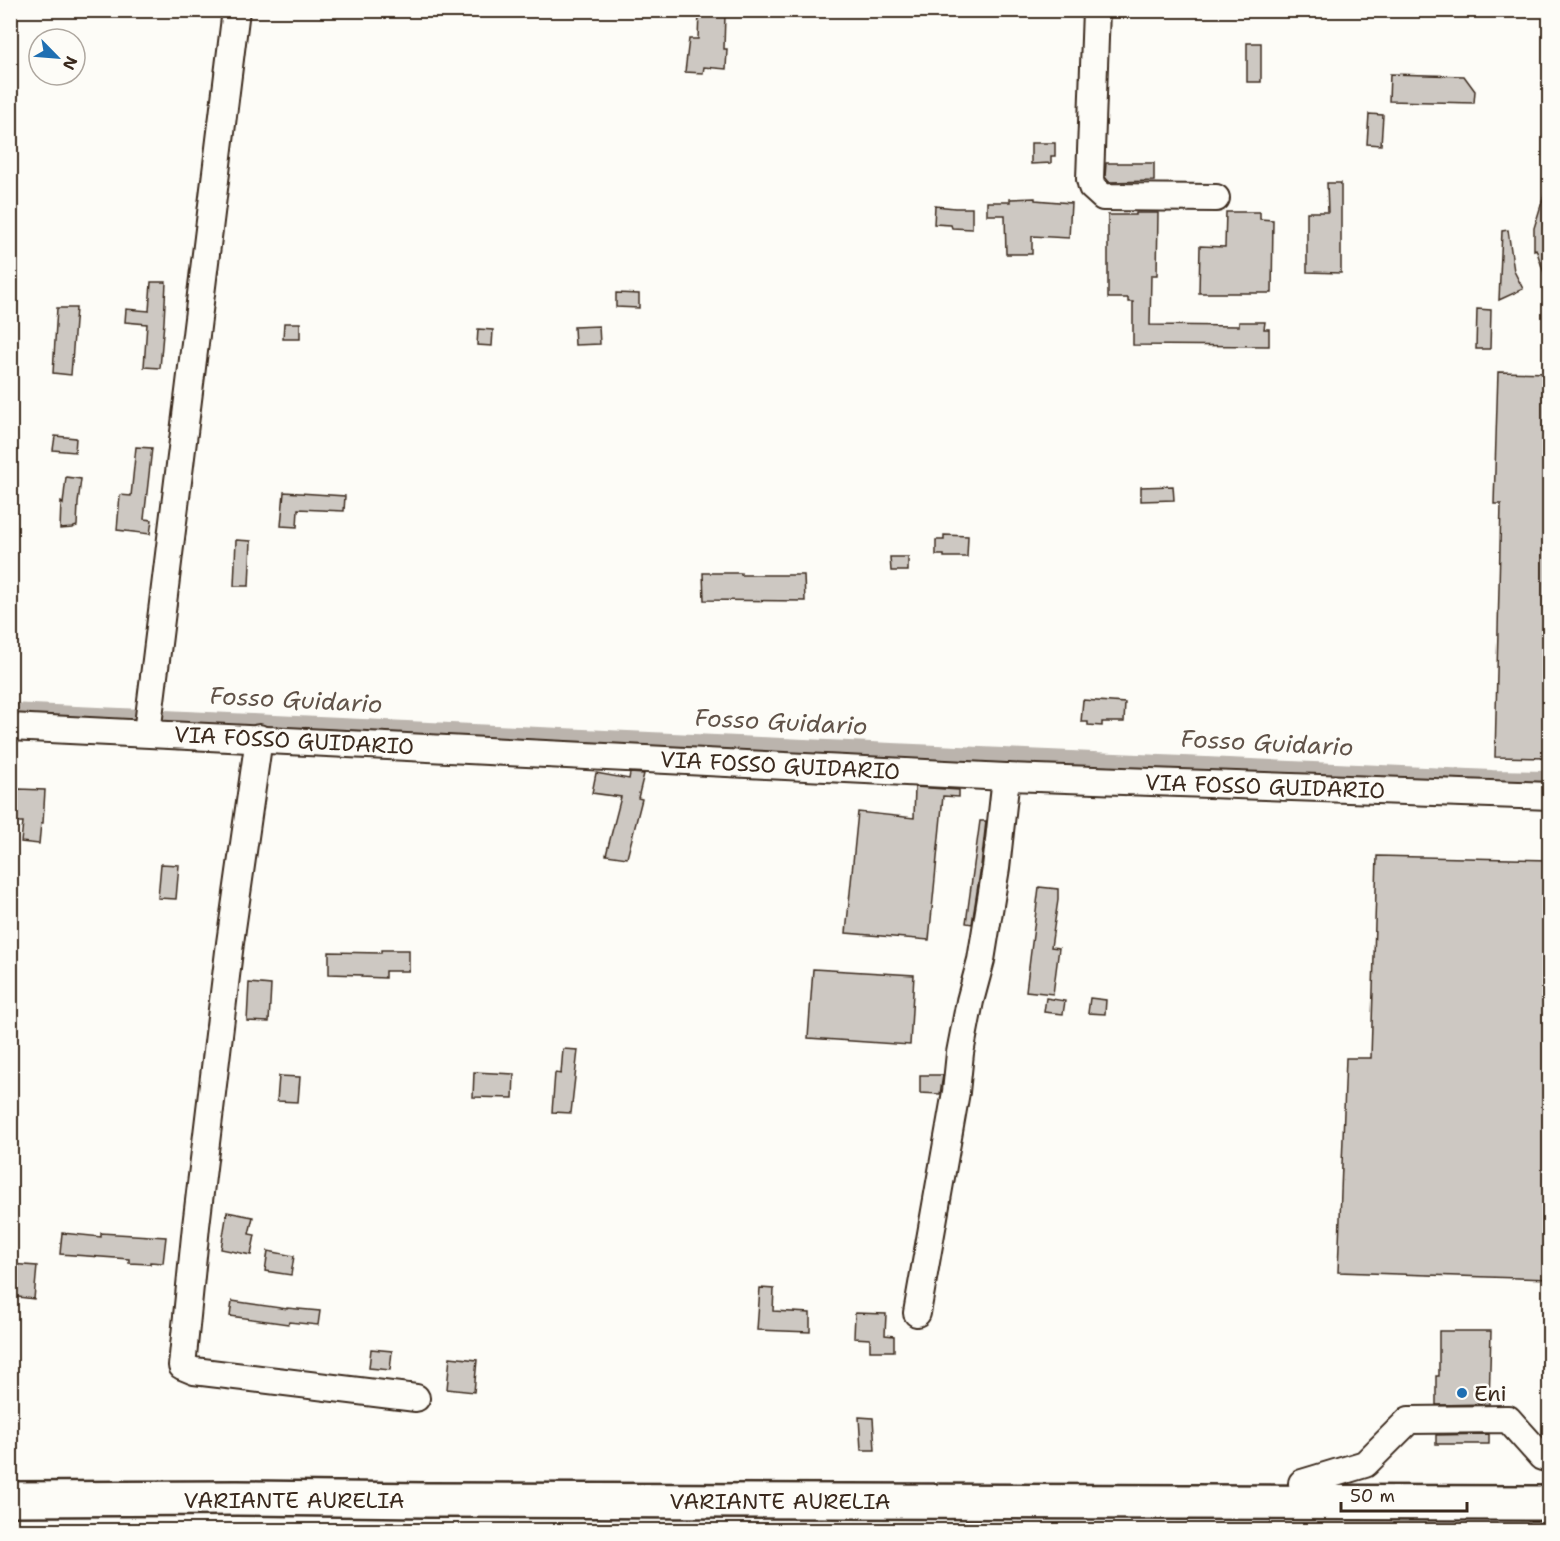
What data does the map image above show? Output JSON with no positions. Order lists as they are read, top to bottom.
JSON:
{
  "streets": {
    "highway": ["VARIANTE AURELIA"],
    "street": ["VIA FOSSO GUIDARIO"]
  },
  "water": ["Fosso Guidario"],
  "places": ["Eni"],
  "scale_bar": "50 m",
  "north": "bottom right"
}
